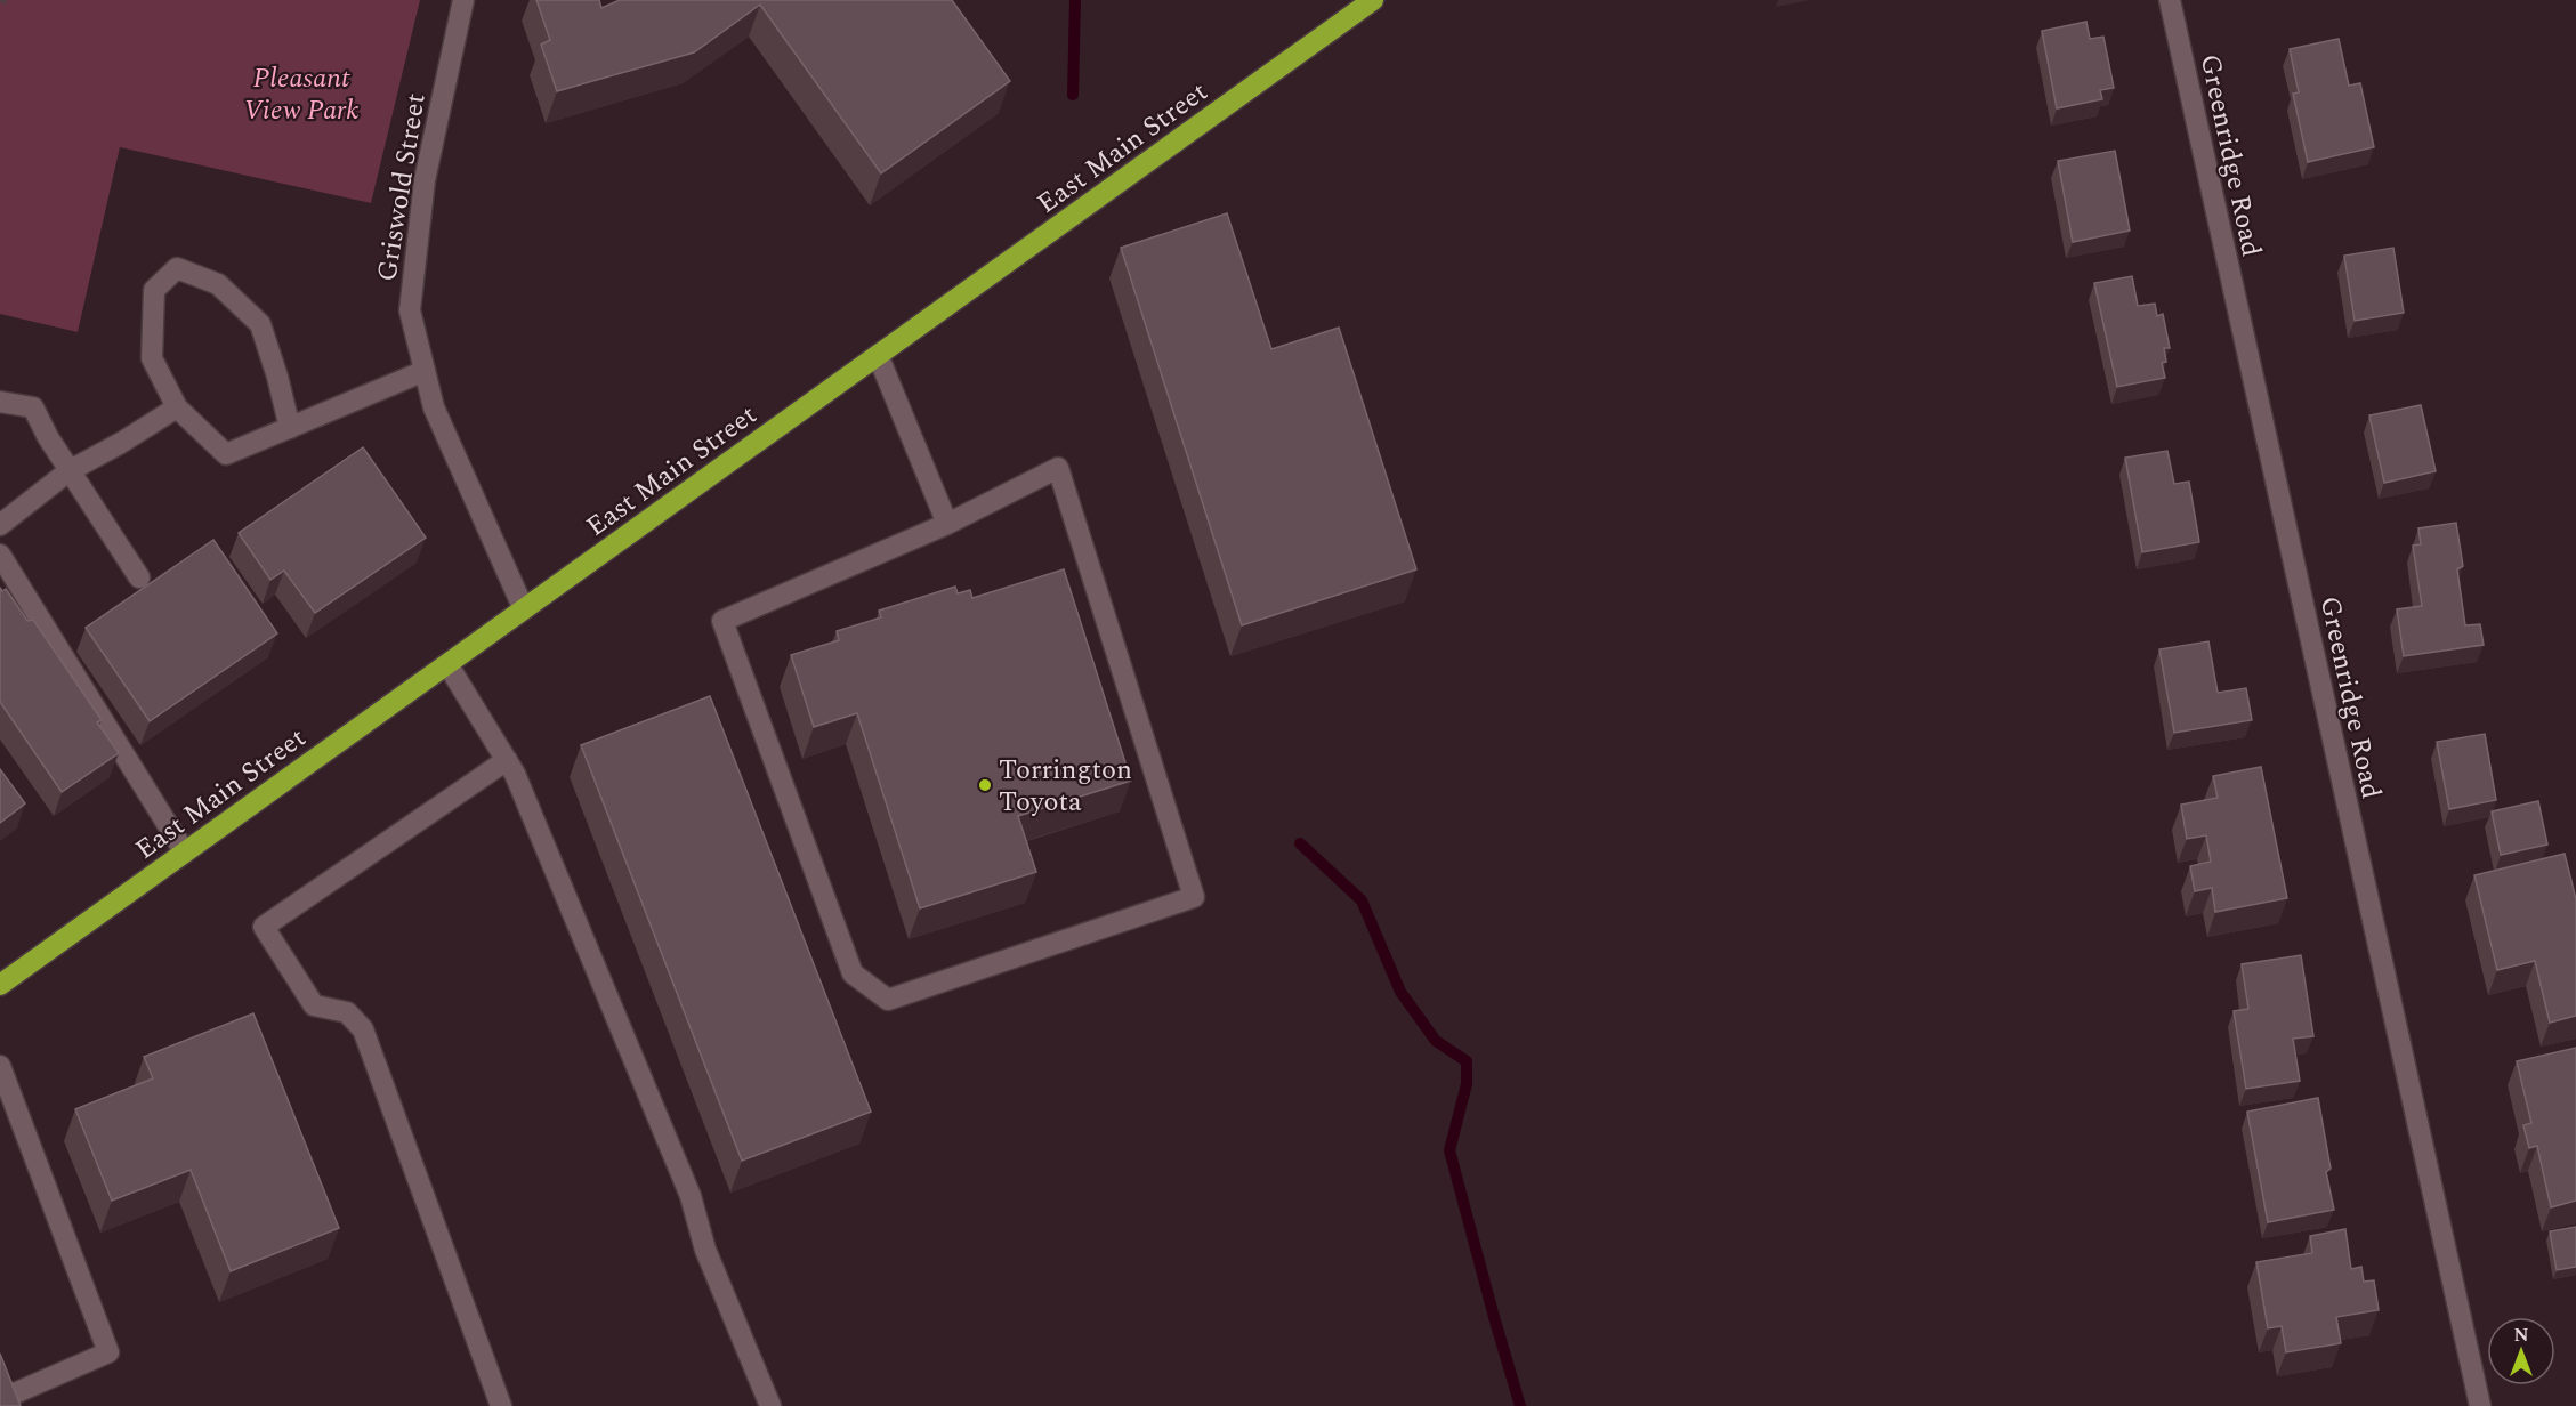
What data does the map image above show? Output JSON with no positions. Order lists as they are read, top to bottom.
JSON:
{
  "streets": {
    "highway": ["East Main Street"],
    "street": ["Greenridge Road", "Griswold Street"]
  },
  "crossings": [
    ["East Main Street", "Griswold Street"]
  ],
  "parks": ["Pleasant View Park"],
  "places": ["Torrington Toyota"],
  "north": "top"
}
